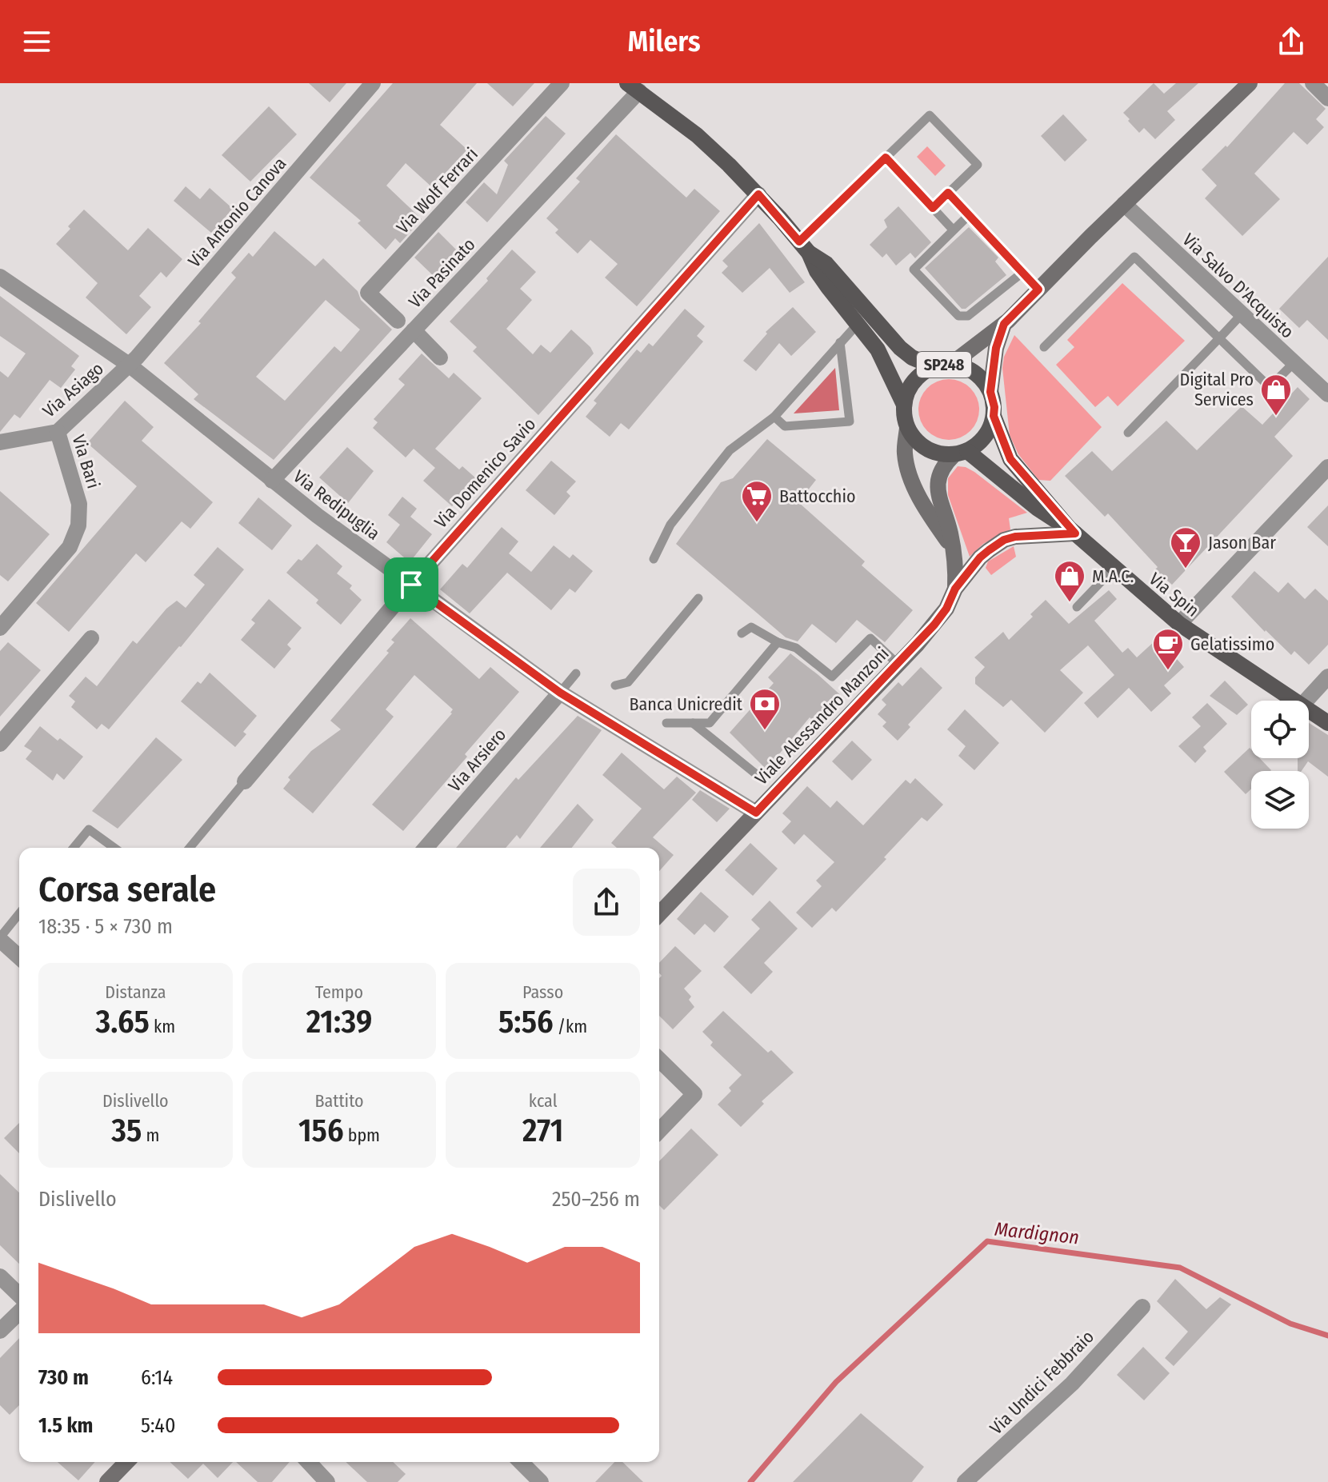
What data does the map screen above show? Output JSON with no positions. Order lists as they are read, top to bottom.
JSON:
{
  "streets": {
    "main road": ["SP248", "Via Spin", "Viale Alessandro Manzoni"],
    "street": [
      "Via Wolf Ferrari",
      "Via Antonio Canova",
      "Via Pasinato",
      "Via Salvo D'Acquisto",
      "Via Asiago",
      "Via Bari",
      "Via Domenico Savio",
      "Via Redipuglia",
      "Via Arsiero",
      "Via Undici Febbraio"
    ]
  },
  "crossings": [
    ["Via Antonio Canova", "Via Asiago"],
    ["Via Antonio Canova", "Via Redipuglia"],
    ["Via Pasinato", "SP248"],
    ["Via Pasinato", "Via Redipuglia"],
    ["SP248", "Via Domenico Savio"],
    ["SP248", "Via Spin"],
    ["Via Asiago", "Via Bari"],
    ["Via Asiago", "Via Redipuglia"],
    ["Via Domenico Savio", "Via Redipuglia"],
    ["Via Redipuglia", "Viale Alessandro Manzoni"],
    ["Via Redipuglia", "Via Arsiero"],
    ["Via Spin", "Viale Alessandro Manzoni"]
  ],
  "water": ["Mardignon"],
  "places": {
    "shop": ["Digital Pro Services", "M.A.C."],
    "supermarket": ["Battocchio"],
    "bar": ["Jason Bar"],
    "cafe": ["Gelatissimo"],
    "bank": ["Banca Unicredit"]
  },
  "page": {
    "header": "Milers",
    "heading": ["Corsa serale", "18:35 · 5 × 730 m"],
    "stats": [
      ["Distanza", "3.65 km"],
      ["Tempo", "21:39"],
      ["Passo", "5:56 /km"],
      ["Dislivello", "35 m"],
      ["Battito", "156 bpm"],
      ["kcal", "271"]
    ],
    "chart": ["Dislivello", "250–256 m"],
    "list": [
      {
        "name": "730 m",
        "note": "6:14"
      },
      {
        "name": "1.5 km",
        "note": "5:40"
      }
    ]
  }
}
